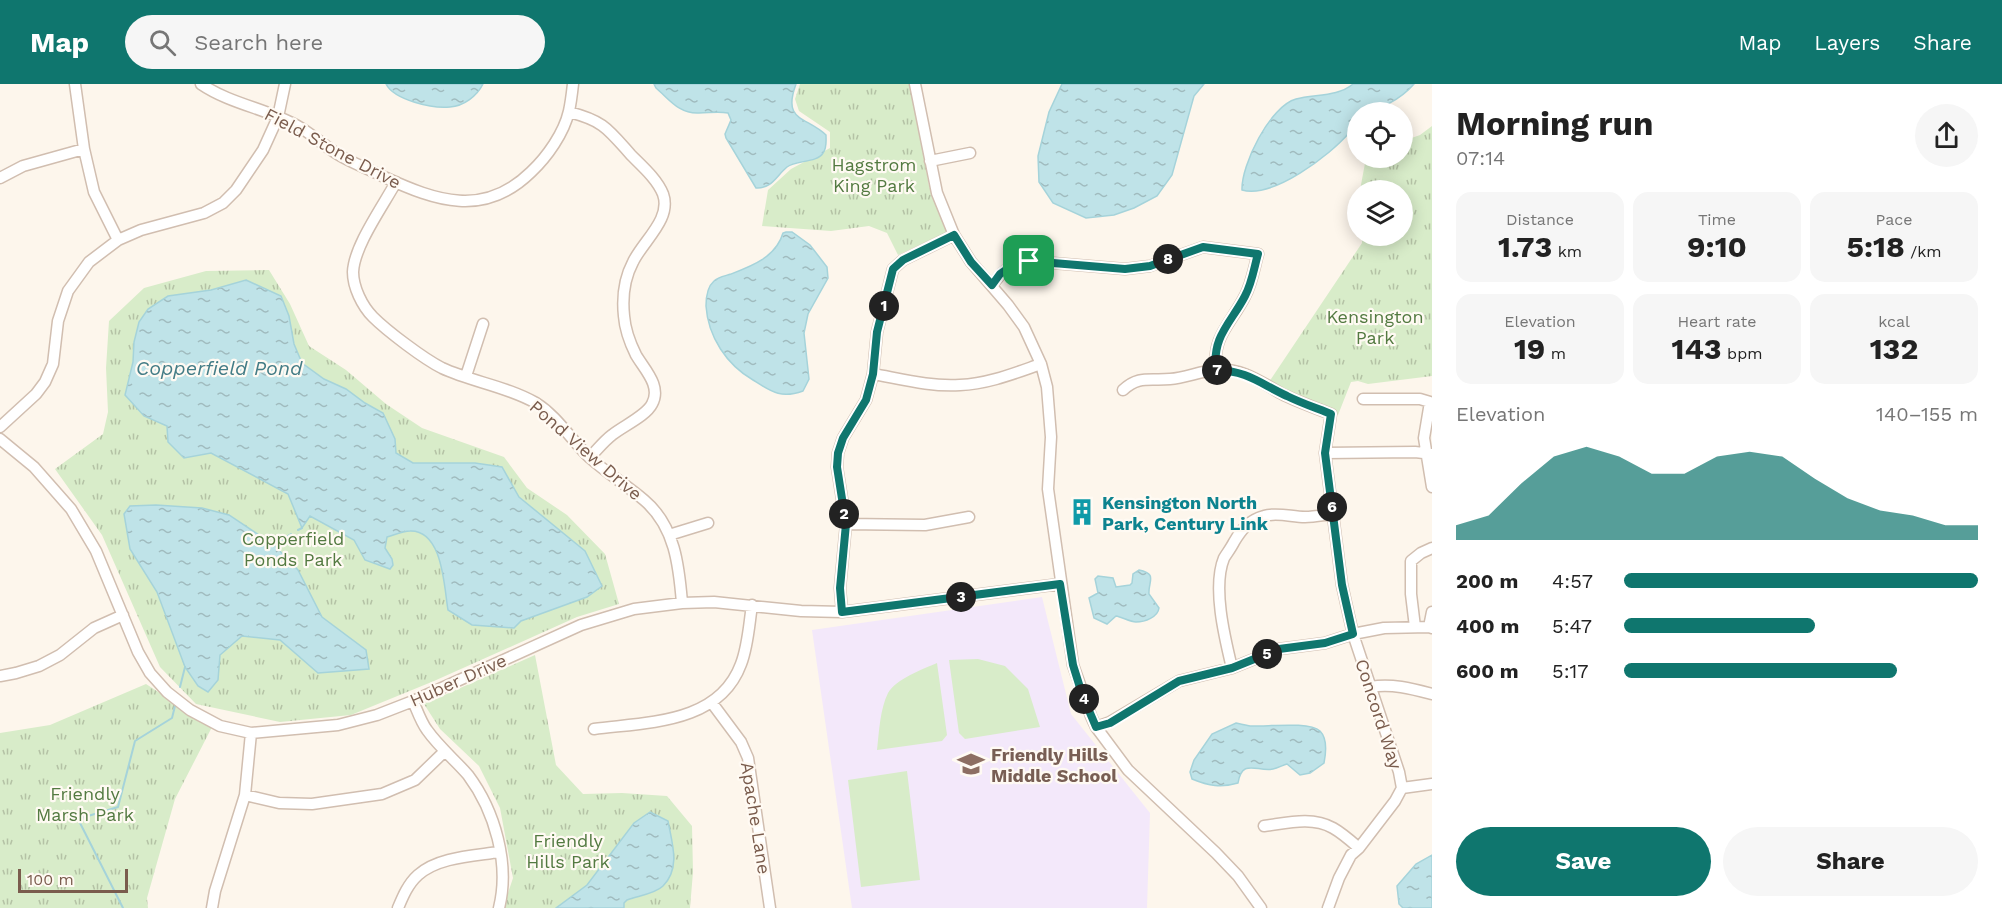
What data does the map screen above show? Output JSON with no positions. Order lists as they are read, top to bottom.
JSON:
{
  "streets": {
    "street": [
      "Field Stone Drive",
      "Pond View Drive",
      "Huber Drive",
      "Concord Way",
      "Apache Lane"
    ]
  },
  "crossings": [
    ["Field Stone Drive", "Pond View Drive"],
    ["Pond View Drive", "Huber Drive"]
  ],
  "water": ["Copperfield Pond"],
  "parks": [
    "Hagstrom King Park",
    "Kensington Park",
    "Copperfield Ponds Park",
    "Friendly Marsh Park",
    "Friendly Hills Park"
  ],
  "places": {
    "building": ["Kensington North Park, Century Link"],
    "school or university": ["Friendly Hills Middle School"]
  },
  "scale_bar": "100 m",
  "page": {
    "header": "Map",
    "search": "Search here",
    "nav": ["Map", "Layers", "Share"],
    "heading": ["Morning run", "07:14"],
    "stats": [
      ["Distance", "1.73 km"],
      ["Time", "9:10"],
      ["Pace", "5:18 /km"],
      ["Elevation", "19 m"],
      ["Heart rate", "143 bpm"],
      ["kcal", "132"]
    ],
    "pins": [
      "8",
      "1",
      "7",
      "6",
      "2",
      "3",
      "5",
      "4"
    ],
    "chart": ["Elevation", "140–155 m"],
    "list": [
      {
        "name": "200 m",
        "note": "4:57"
      },
      {
        "name": "400 m",
        "note": "5:47"
      },
      {
        "name": "600 m",
        "note": "5:17"
      }
    ],
    "buttons": ["Save", "Share"],
    "scale": "100 m"
  }
}
